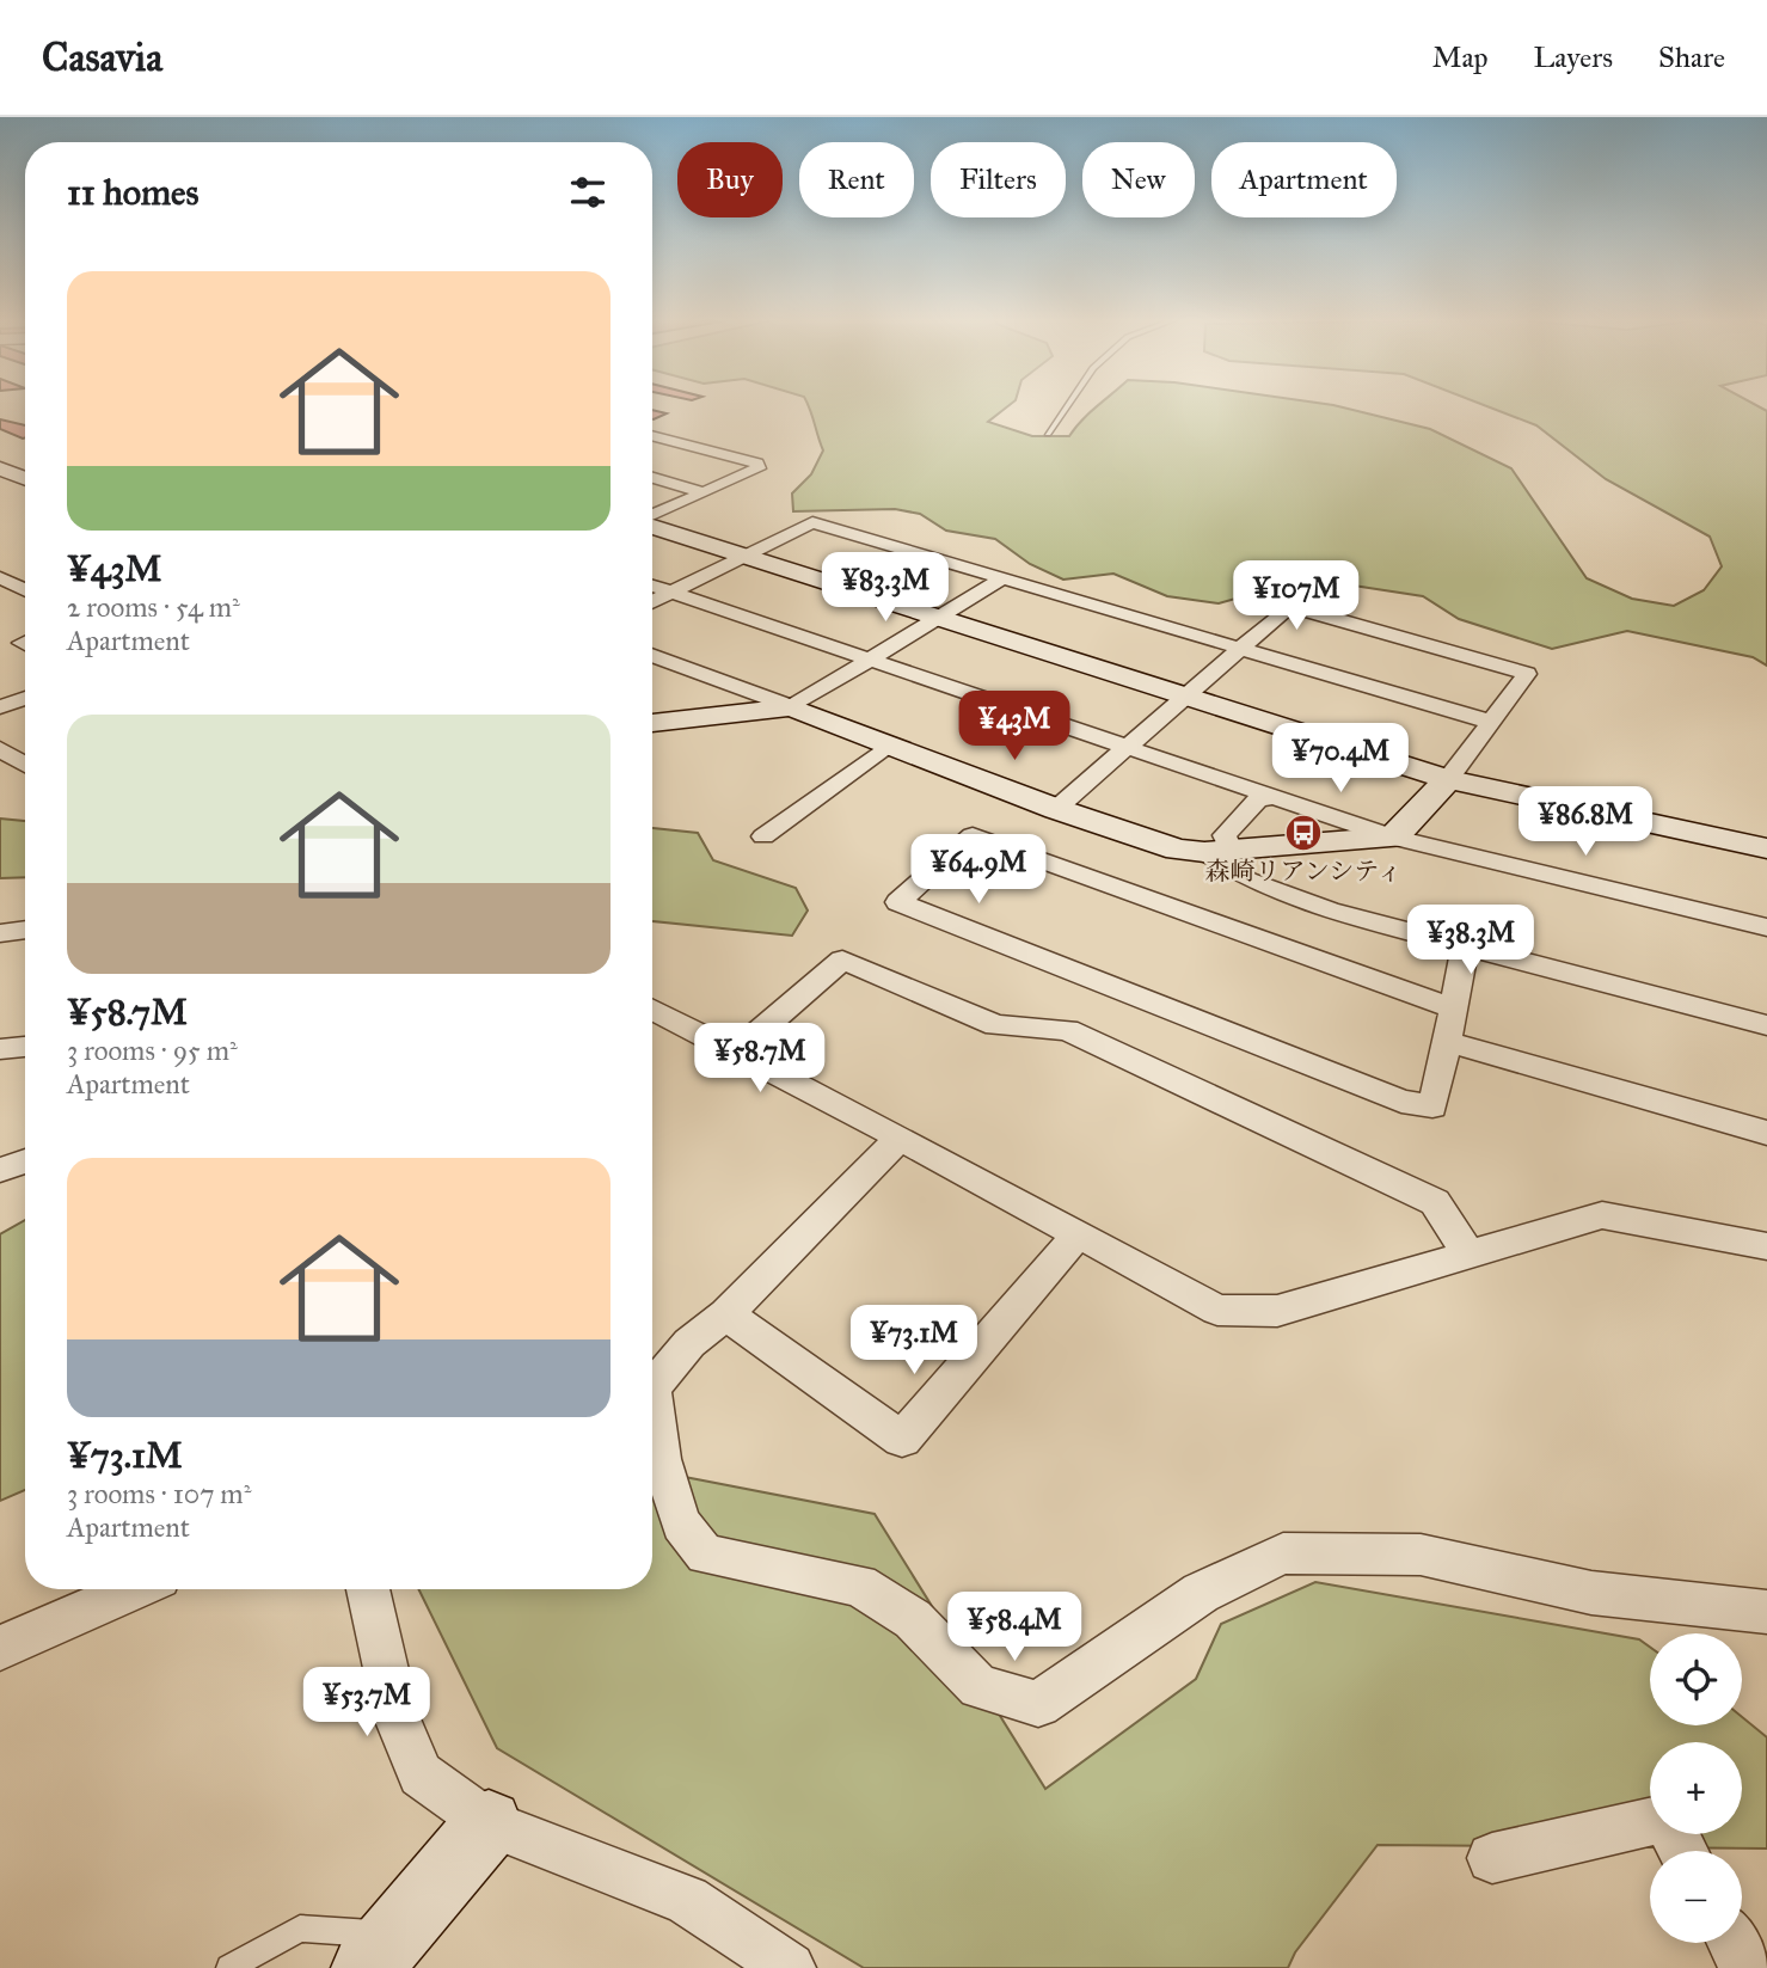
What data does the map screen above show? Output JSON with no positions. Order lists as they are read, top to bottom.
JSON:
{
  "places": {
    "bus stop": ["森崎リアンシティ"]
  },
  "page": {
    "header": "Casavia",
    "nav": ["Map", "Layers", "Share"],
    "chip": [
      "Buy",
      "Rent",
      "Filters",
      "New",
      "Apartment"
    ],
    "heading": "11 homes",
    "list": [
      {
        "name": "¥43M",
        "note": "2 rooms · 54 m² · Apartment"
      },
      {
        "name": "¥58.7M",
        "note": "3 rooms · 95 m² · Apartment"
      },
      {
        "name": "¥73.1M",
        "note": "3 rooms · 107 m² · Apartment"
      }
    ],
    "price": [
      "¥83.3M",
      "¥107M",
      "¥43M",
      "¥70.4M",
      "¥86.8M",
      "¥64.9M",
      "¥38.3M",
      "¥58.7M",
      "¥73.1M",
      "¥58.4M",
      "¥53.7M"
    ],
    "map_buttons": ["+", "−"]
  }
}
